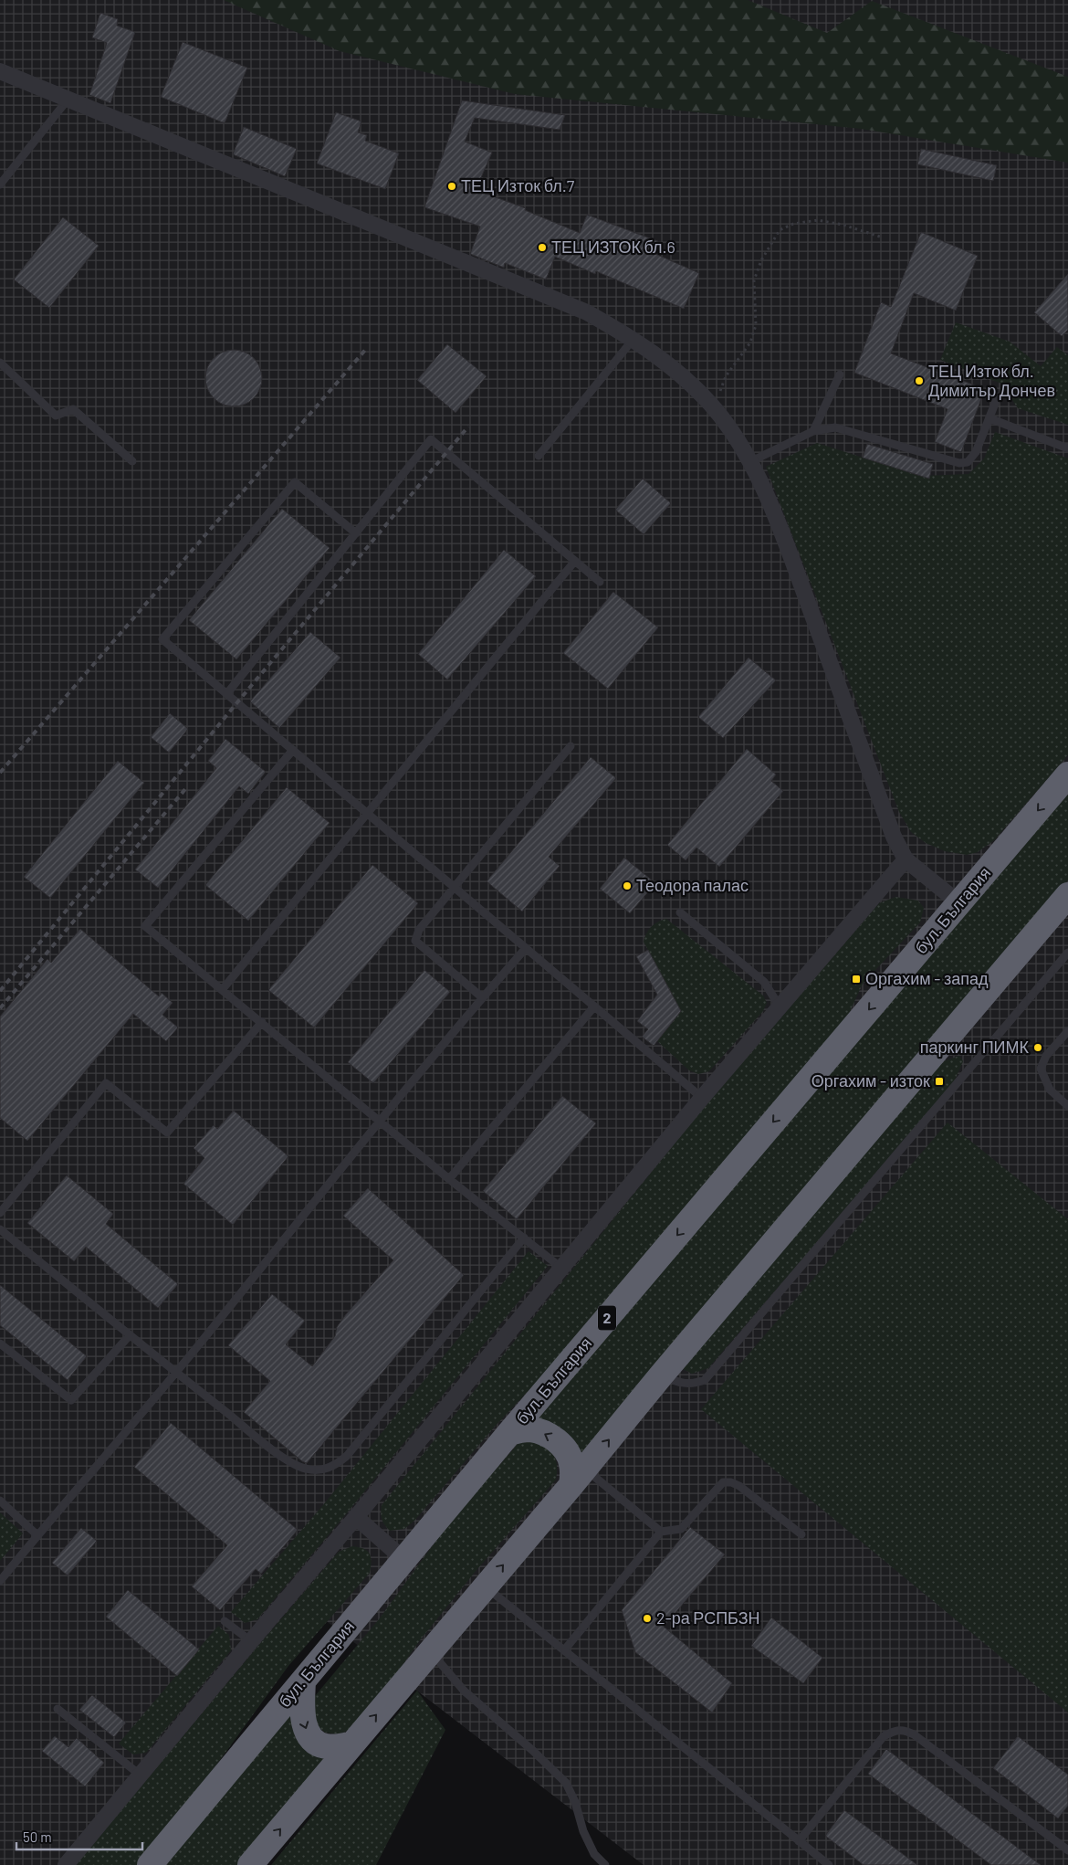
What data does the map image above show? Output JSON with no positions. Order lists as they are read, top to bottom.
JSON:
{
  "streets": {
    "highway": ["бул. България", "2"]
  },
  "places": {
    "other": [
      "ТЕЦ Изток бл.7",
      "ТЕЦ ИЗТОК бл.6",
      "ТЕЦ Изток бл. Димитър Дончев",
      "Теодора палас",
      "паркинг ПИМК",
      "2-ра РСПБЗН"
    ],
    "transit": ["Оргахим - запад", "Оргахим - изток"]
  },
  "scale_bar": "50 m"
}
